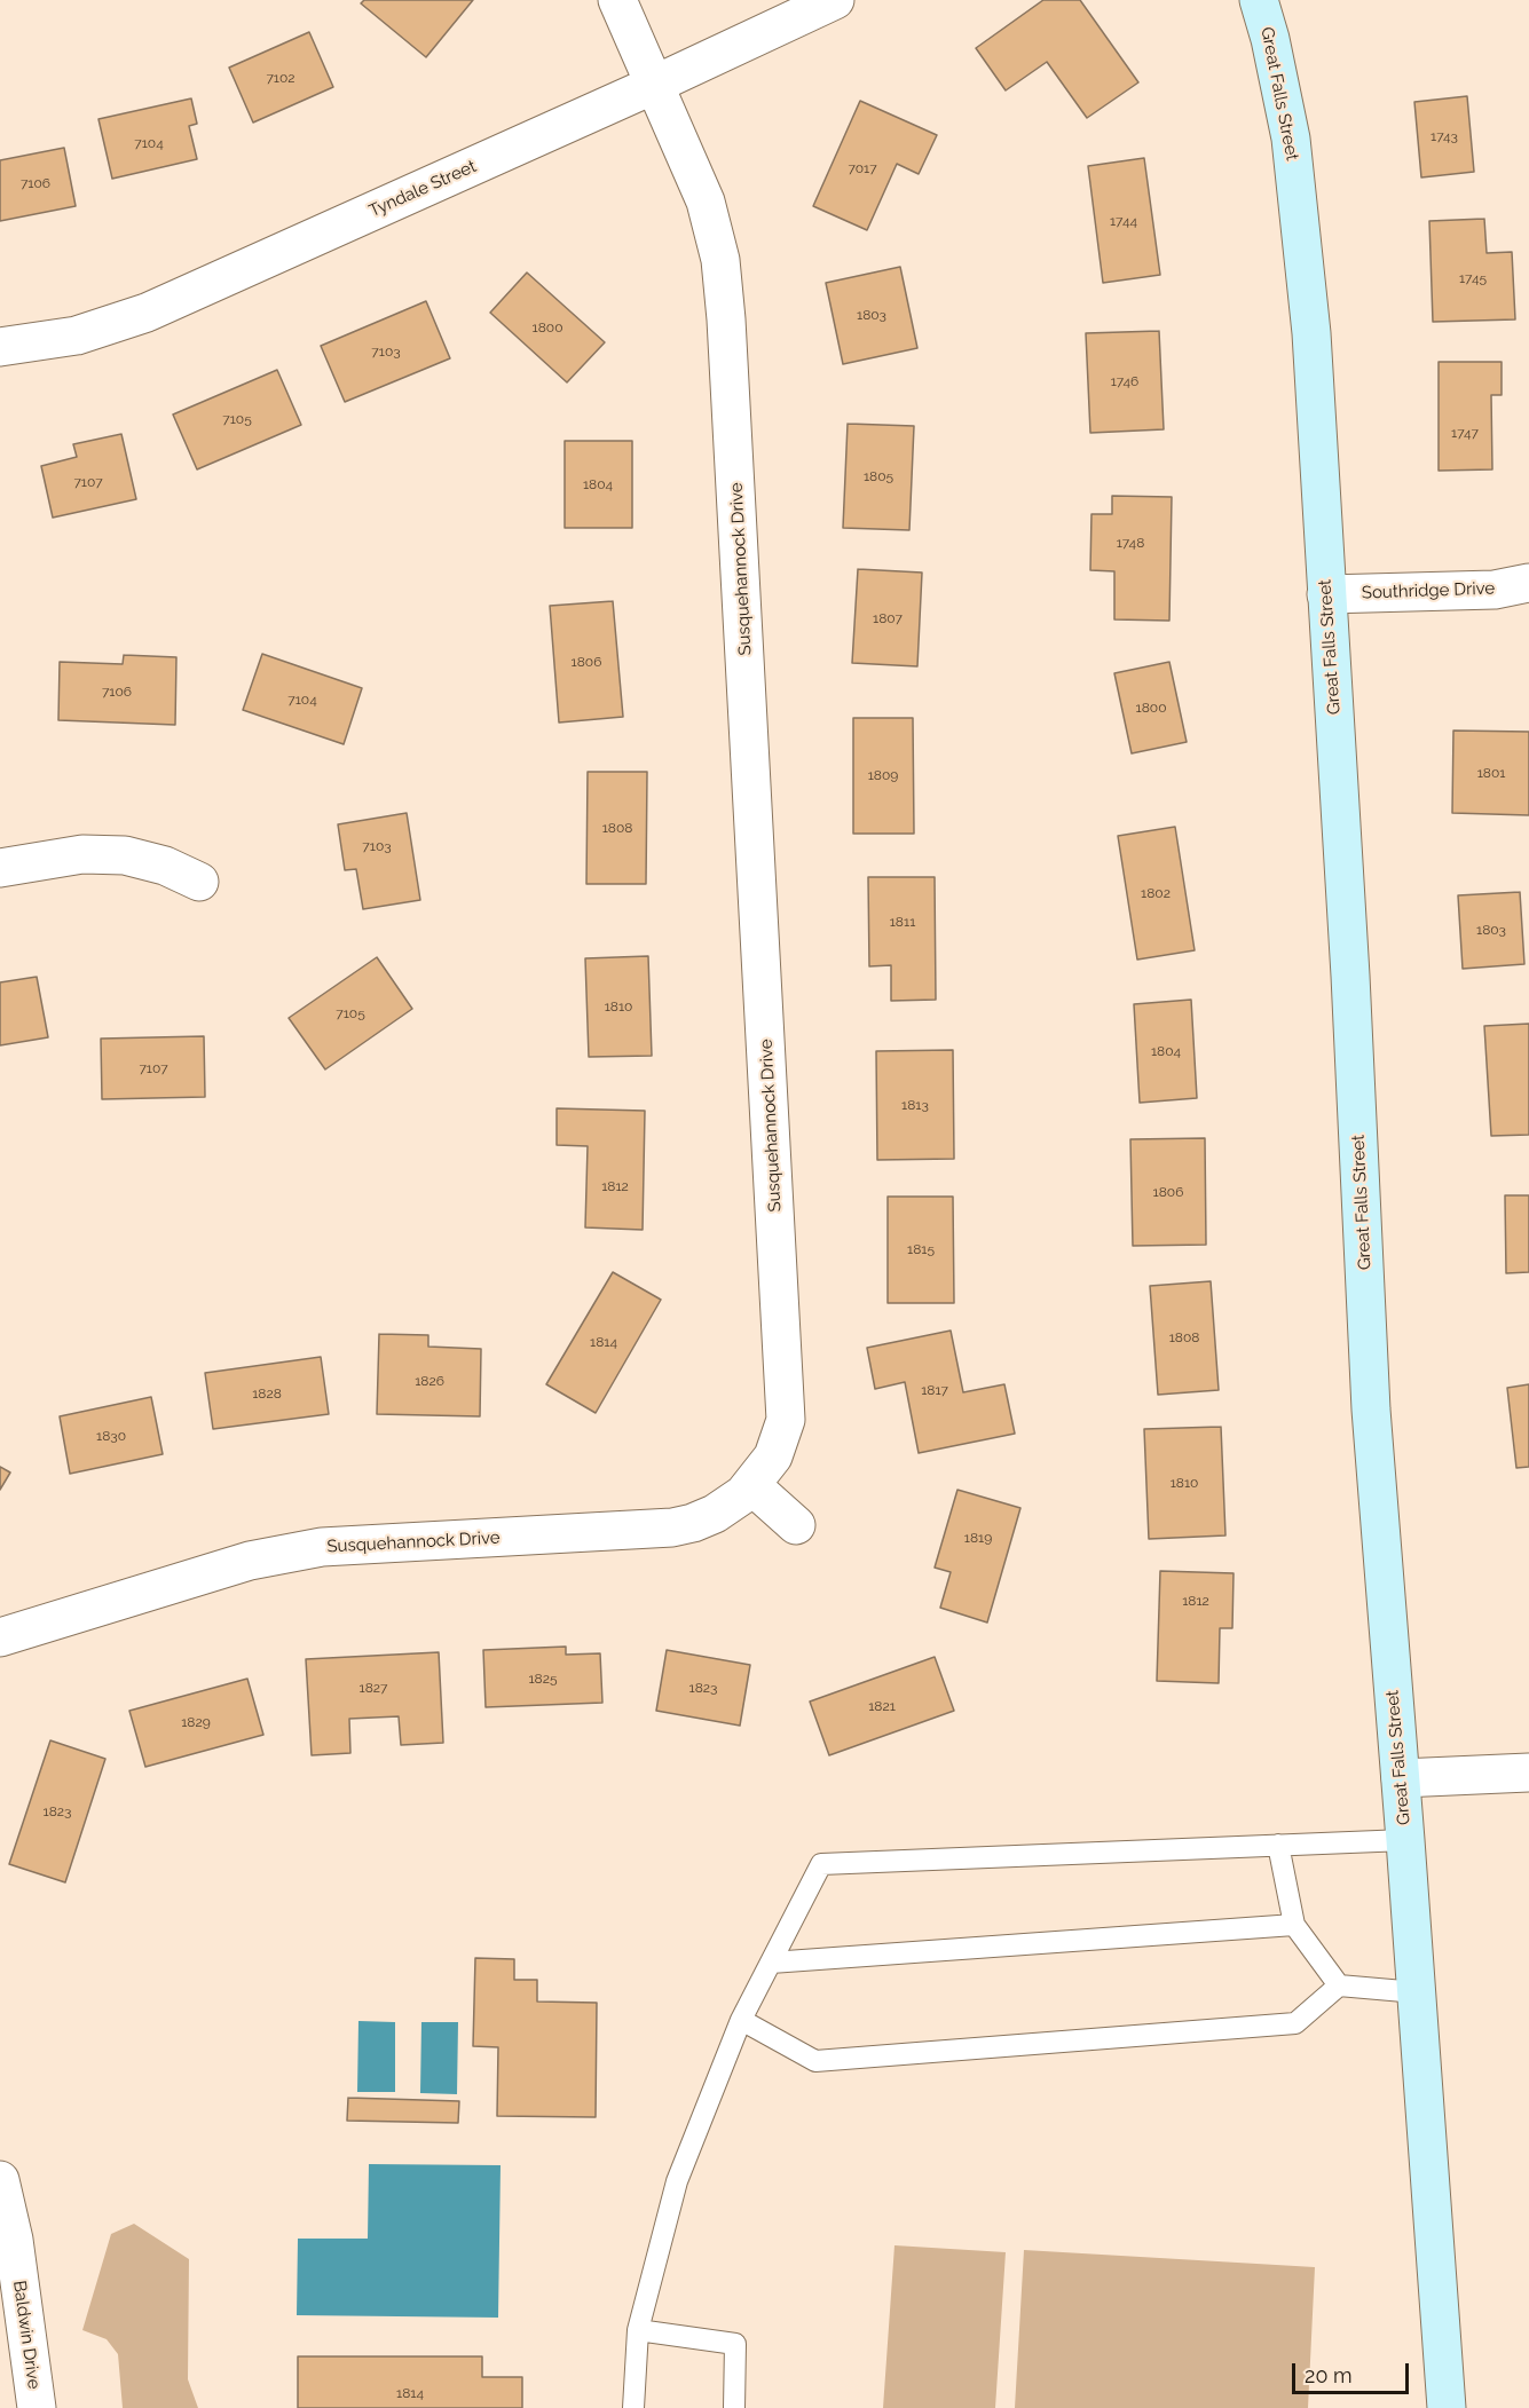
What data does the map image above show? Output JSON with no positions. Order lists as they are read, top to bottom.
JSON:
{
  "streets": {
    "main road": ["Great Falls Street"],
    "street": [
      "Tyndale Street",
      "Susquehannock Drive",
      "Southridge Drive",
      "Baldwin Drive"
    ]
  },
  "crossings": [
    ["Great Falls Street", "Southridge Drive"],
    ["Tyndale Street", "Susquehannock Drive"]
  ],
  "house_numbers": [
    "7102",
    "1743",
    "7104",
    "7017",
    "7106",
    "1744",
    "1745",
    "1803",
    "1800",
    "7103",
    "1746",
    "7105",
    "1747",
    "1805",
    "7107",
    "1804",
    "1748",
    "1807",
    "1806",
    "7106",
    "7104",
    "1800",
    "1801",
    "1809",
    "1808",
    "7103",
    "1802",
    "1811",
    "1803",
    "1810",
    "7105",
    "1804",
    "7107",
    "1813",
    "1812",
    "1806",
    "1815",
    "1808",
    "1814",
    "1826",
    "1817",
    "1828",
    "1830",
    "1810",
    "1819",
    "1812",
    "1825",
    "1827",
    "1823",
    "1821",
    "1829",
    "1823",
    "1814"
  ],
  "scale_bar": "20 m"
}
